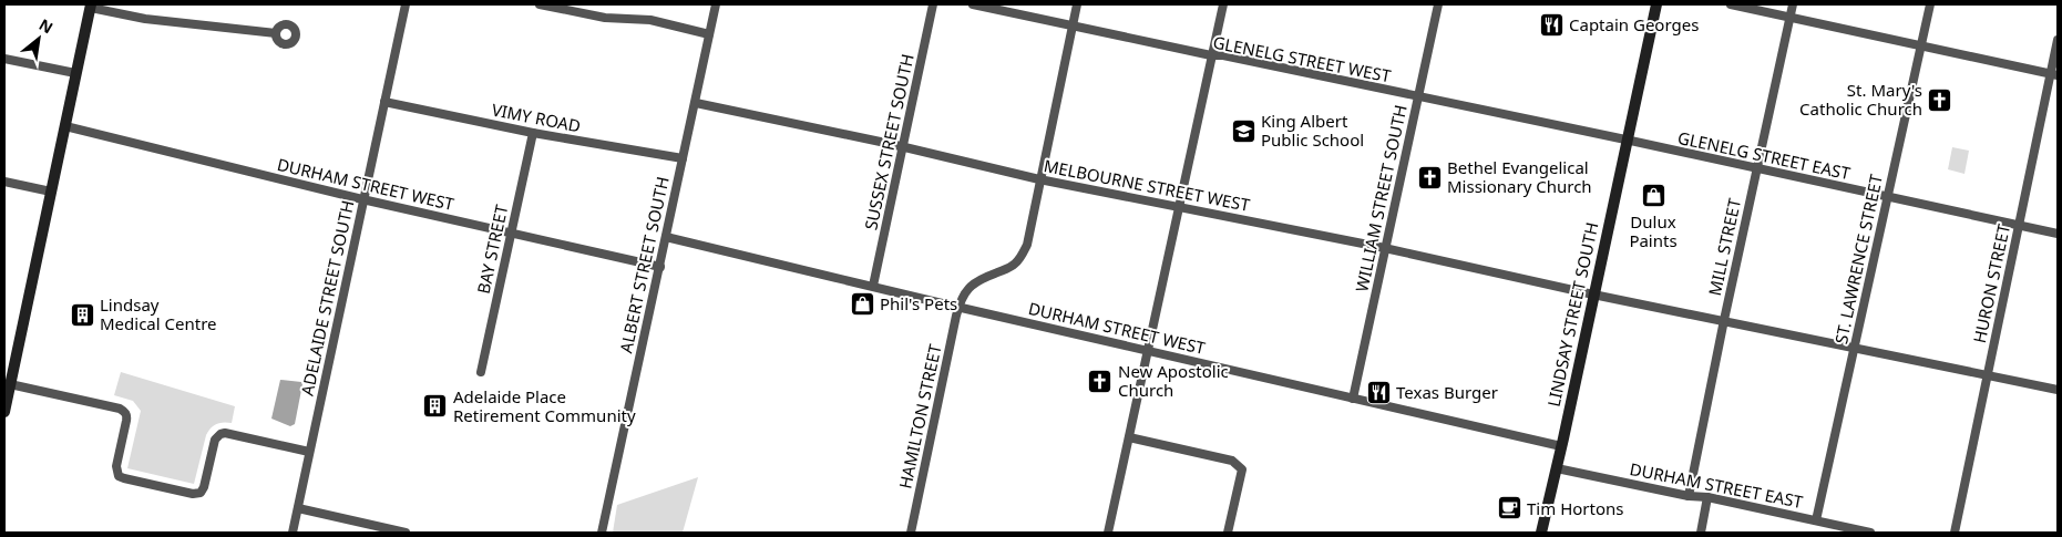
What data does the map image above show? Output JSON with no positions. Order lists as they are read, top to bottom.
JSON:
{
  "streets": {
    "main road": ["LINDSAY STREET SOUTH"],
    "street": [
      "GLENELG STREET WEST",
      "VIMY ROAD",
      "SUSSEX STREET SOUTH",
      "GLENELG STREET EAST",
      "DURHAM STREET WEST",
      "MELBOURNE STREET WEST",
      "WILLIAM STREET SOUTH",
      "MILL STREET",
      "BAY STREET",
      "ST. LAWRENCE STREET",
      "ALBERT STREET SOUTH",
      "HURON STREET",
      "ADELAIDE STREET SOUTH",
      "HAMILTON STREET",
      "DURHAM STREET EAST"
    ]
  },
  "crossings": [
    ["GLENELG STREET WEST", "GLENELG STREET EAST"],
    ["GLENELG STREET WEST", "WILLIAM STREET SOUTH"],
    ["GLENELG STREET WEST", "LINDSAY STREET SOUTH"],
    ["GLENELG STREET WEST", "HAMILTON STREET"],
    ["VIMY ROAD", "BAY STREET"],
    ["VIMY ROAD", "ALBERT STREET SOUTH"],
    ["VIMY ROAD", "ADELAIDE STREET SOUTH"],
    ["SUSSEX STREET SOUTH", "DURHAM STREET WEST"],
    ["SUSSEX STREET SOUTH", "MELBOURNE STREET WEST"],
    ["GLENELG STREET EAST", "MILL STREET"],
    ["GLENELG STREET EAST", "ST. LAWRENCE STREET"],
    ["GLENELG STREET EAST", "HURON STREET"],
    ["GLENELG STREET EAST", "LINDSAY STREET SOUTH"],
    ["DURHAM STREET WEST", "WILLIAM STREET SOUTH"],
    ["DURHAM STREET WEST", "BAY STREET"],
    ["DURHAM STREET WEST", "ALBERT STREET SOUTH"],
    ["DURHAM STREET WEST", "ADELAIDE STREET SOUTH"],
    ["DURHAM STREET WEST", "LINDSAY STREET SOUTH"],
    ["DURHAM STREET WEST", "HAMILTON STREET"],
    ["MELBOURNE STREET WEST", "WILLIAM STREET SOUTH"],
    ["MELBOURNE STREET WEST", "MILL STREET"],
    ["MELBOURNE STREET WEST", "ST. LAWRENCE STREET"],
    ["MELBOURNE STREET WEST", "ALBERT STREET SOUTH"],
    ["MELBOURNE STREET WEST", "HURON STREET"],
    ["MELBOURNE STREET WEST", "LINDSAY STREET SOUTH"],
    ["MELBOURNE STREET WEST", "HAMILTON STREET"],
    ["MILL STREET", "DURHAM STREET EAST"],
    ["ST. LAWRENCE STREET", "DURHAM STREET EAST"],
    ["LINDSAY STREET SOUTH", "DURHAM STREET EAST"]
  ],
  "places": {
    "restaurant": ["Captain Georges", "Texas Burger"],
    "church": ["St. Mary's Catholic Church", "Bethel Evangelical Missionary Church", "New Apostolic Church"],
    "school or university": ["King Albert Public School"],
    "shop": ["Dulux Paints", "Phil's Pets"],
    "building": ["Lindsay Medical Centre", "Adelaide Place Retirement Community"],
    "cafe": ["Tim Hortons"]
  },
  "north": "top right"
}
